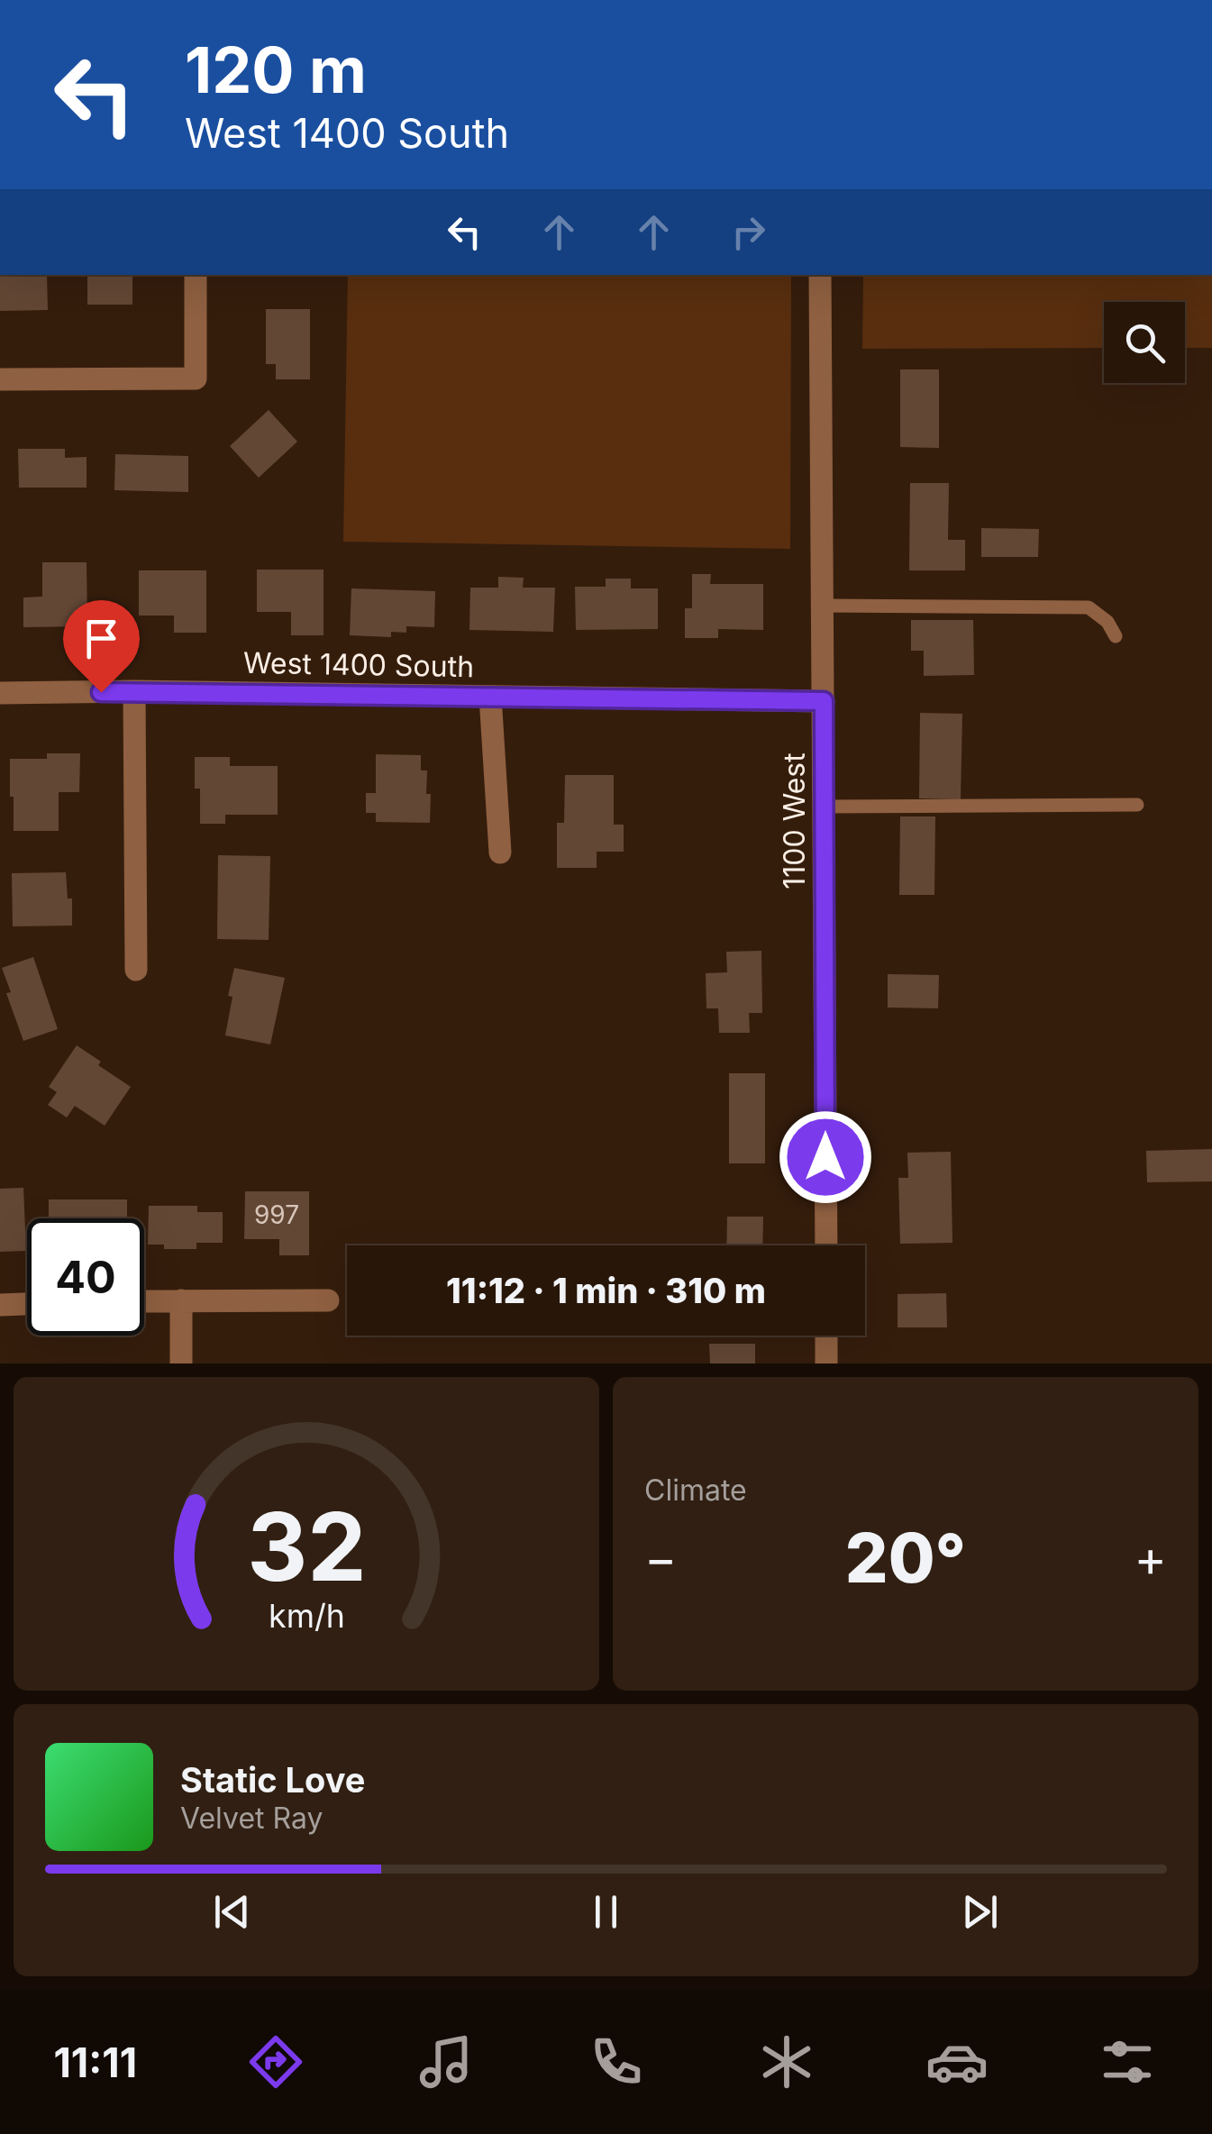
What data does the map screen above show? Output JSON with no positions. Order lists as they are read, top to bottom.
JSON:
{
  "streets": {
    "street": ["West 1400 South", "1100 West"]
  },
  "crossings": [
    ["West 1400 South", "1100 West"]
  ],
  "house_numbers": ["997"],
  "page": {
    "turn": ["120 m", "West 1400 South"],
    "limit": "40",
    "trip": "11:12 · 1 min · 310 m",
    "tile": "Climate",
    "heat": ["−", "20°", "+"],
    "song": ["Static Love", "Velvet Ray"],
    "tabs": "11:11",
    "gauge": ["32", "km/h"]
  }
}
